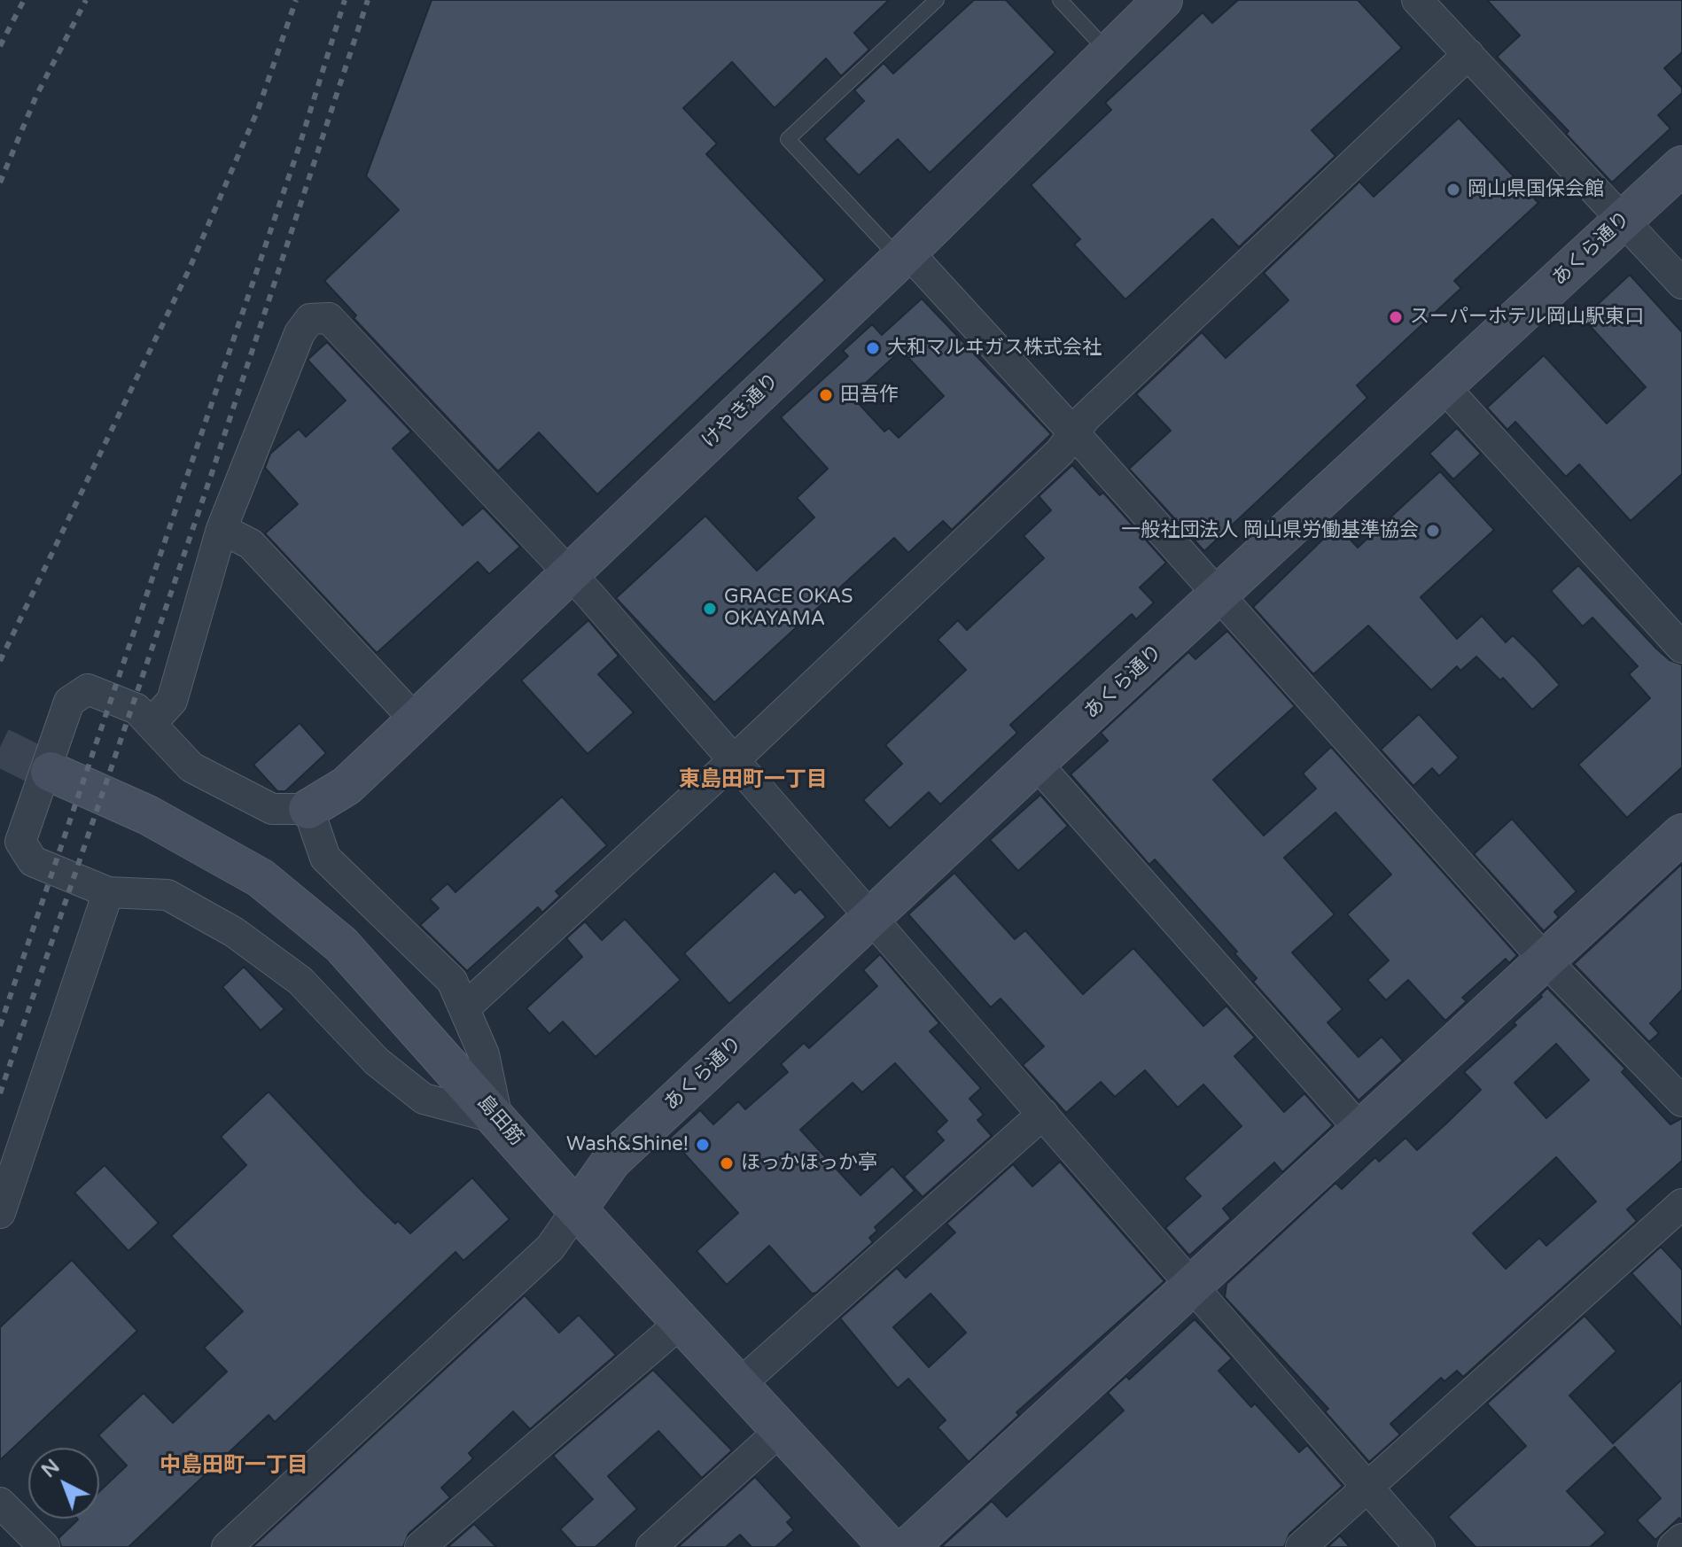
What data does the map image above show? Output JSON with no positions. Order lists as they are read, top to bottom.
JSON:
{
  "streets": {
    "street": ["あくら通り", "けやき通り", "島田筋"]
  },
  "crossings": [
    ["あくら通り", "島田筋"]
  ],
  "districts": ["東島田町一丁目", "中島田町一丁目"],
  "places": [
    "岡山県国保会館",
    "スーパーホテル岡山駅東口",
    "大和マルヰガス株式会社",
    "田吾作",
    "一般社団法人 岡山県労働基準協会",
    "GRACE OKAS OKAYAMA",
    "Wash&Shine!",
    "ほっかほっか亭"
  ],
  "north": "top left"
}
